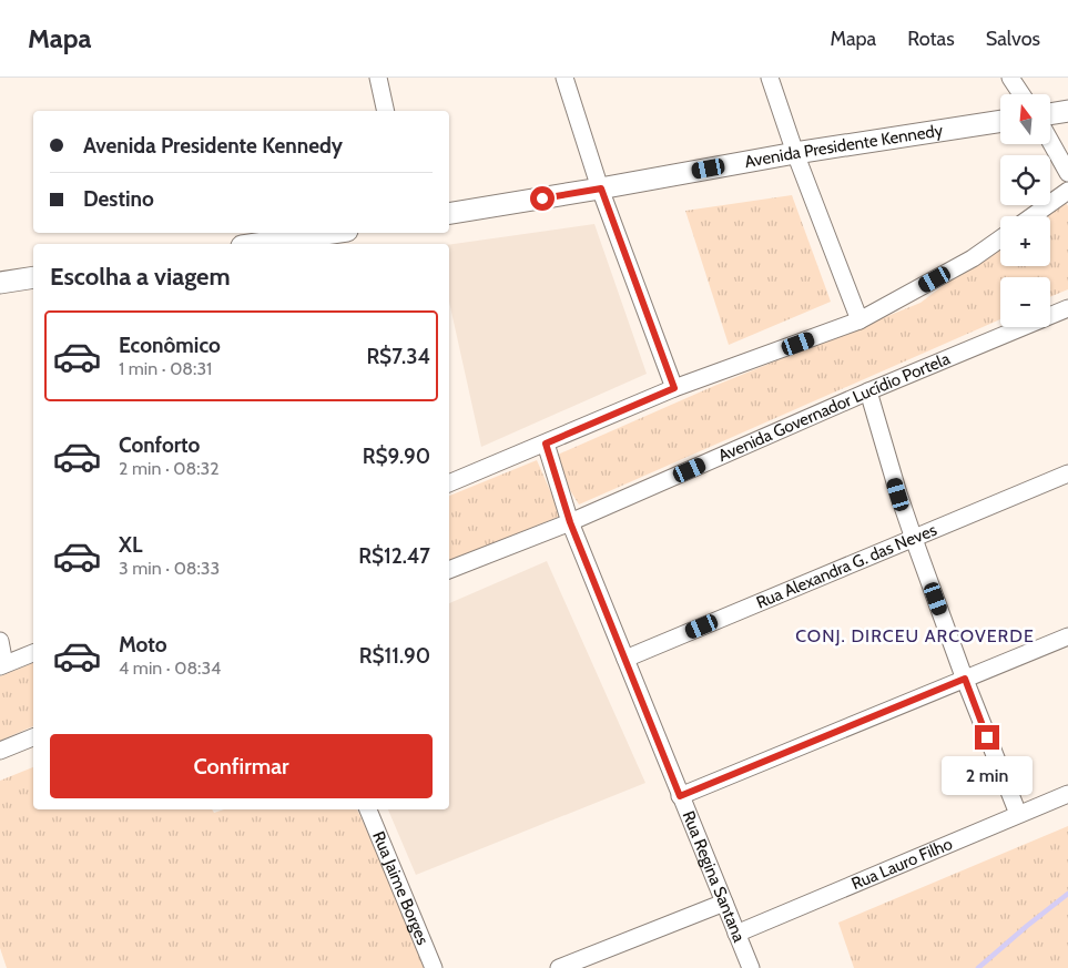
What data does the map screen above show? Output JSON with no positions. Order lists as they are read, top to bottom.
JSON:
{
  "streets": {
    "street": [
      "Avenida Presidente Kennedy",
      "Avenida Governador Lucídio Portela",
      "Rua Alexandra G. das Neves",
      "Rua Lauro Filho",
      "Rua Regina Santana",
      "Rua Jaime Borges"
    ]
  },
  "crossings": [
    ["Avenida Governador Lucídio Portela", "Rua Regina Santana"],
    ["Rua Alexandra G. das Neves", "Rua Regina Santana"],
    ["Rua Lauro Filho", "Rua Regina Santana"]
  ],
  "districts": ["CONJ. DIRCEU ARCOVERDE"],
  "north": "top",
  "page": {
    "header": "Mapa",
    "nav": ["Mapa", "Rotas", "Salvos"],
    "map_buttons": ["+", "−"],
    "banner": ["Avenida Presidente Kennedy", "Destino"],
    "heading": "Escolha a viagem",
    "list": [
      {
        "name": "Econômico",
        "note": "1 min · 08:31",
        "value": "R$7.34"
      },
      {
        "name": "Conforto",
        "note": "2 min · 08:32",
        "value": "R$9.90"
      },
      {
        "name": "XL",
        "note": "3 min · 08:33",
        "value": "R$12.47"
      },
      {
        "name": "Moto",
        "note": "4 min · 08:34",
        "value": "R$11.90"
      }
    ],
    "buttons": "Confirmar",
    "bubble": "2 min"
  }
}
